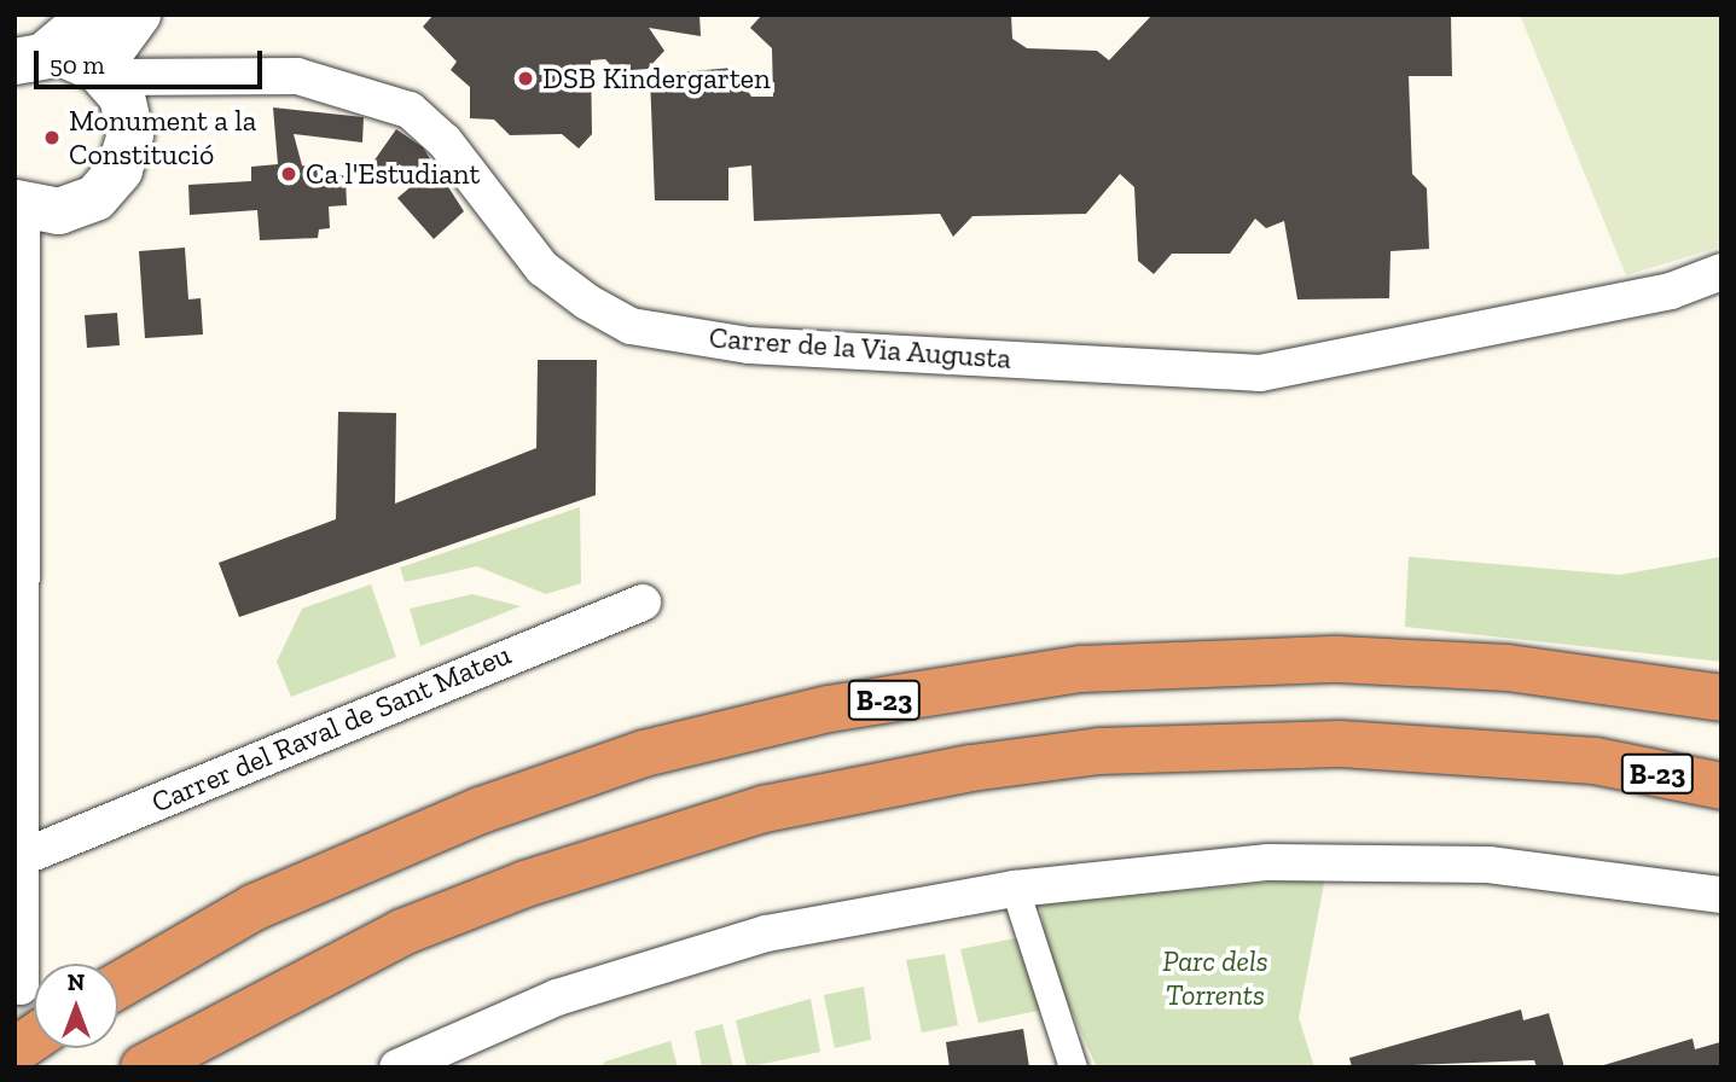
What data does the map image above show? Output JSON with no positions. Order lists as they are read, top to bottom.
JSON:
{
  "streets": {
    "highway": ["B-23"],
    "street": ["Carrer de la Via Augusta", "Carrer del Raval de Sant Mateu"]
  },
  "parks": ["Parc dels Torrents"],
  "places": ["DSB Kindergarten", "Monument a la Constitució", "Ca l'Estudiant"],
  "scale_bar": "50 m",
  "north": "top"
}
